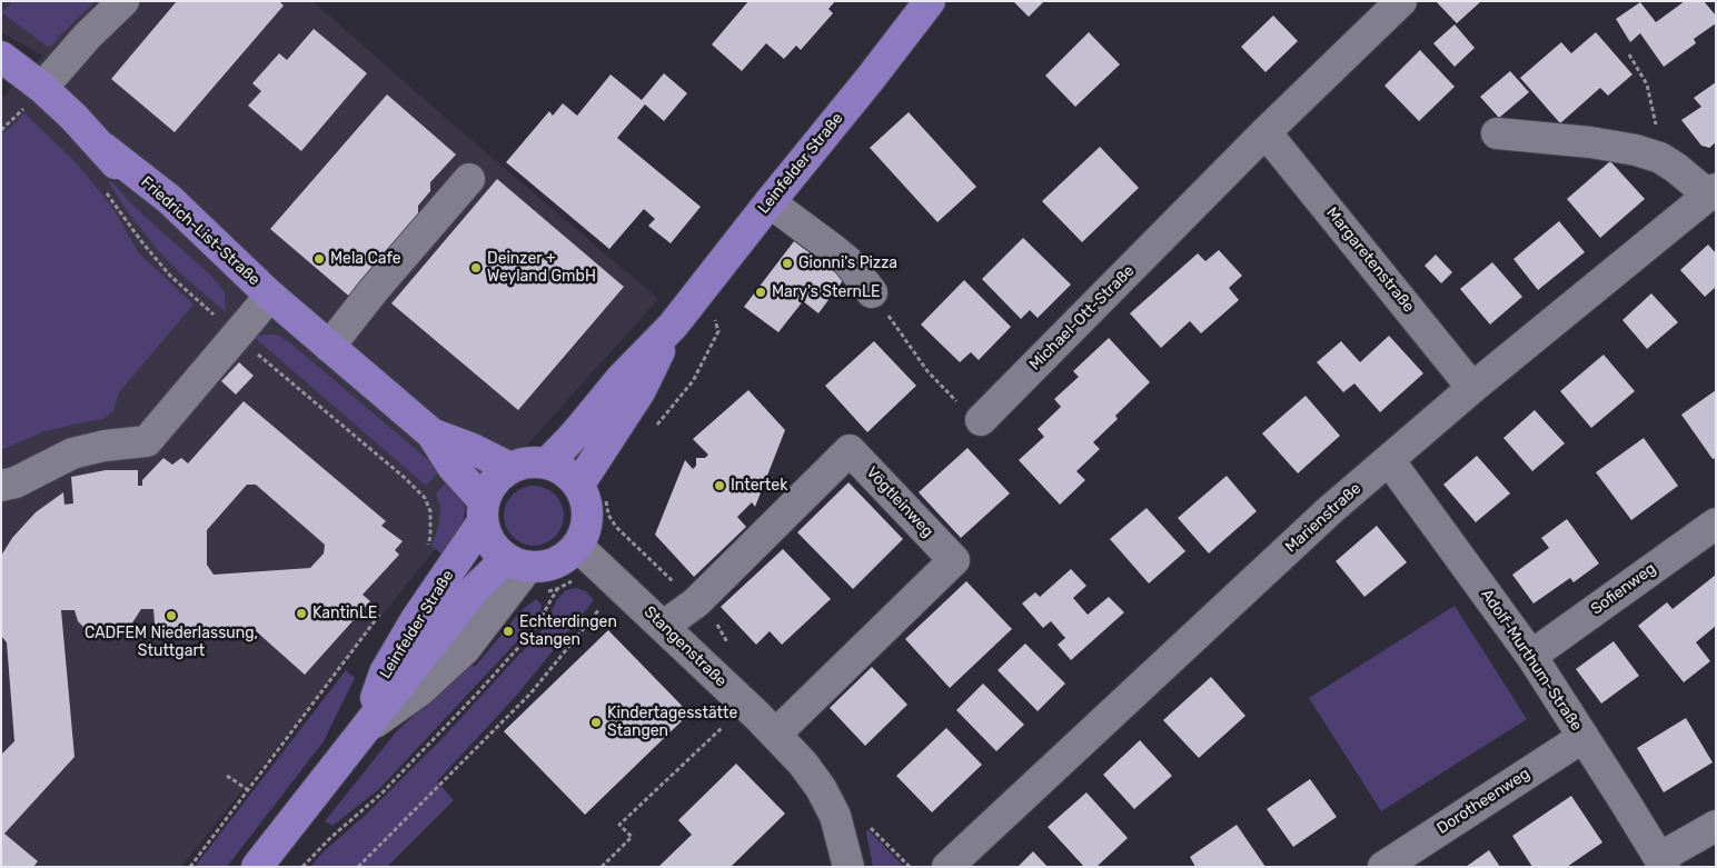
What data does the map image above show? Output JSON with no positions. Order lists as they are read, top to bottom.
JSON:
{
  "streets": {
    "main road": ["Leinfelder Straße", "Friedrich-List-Straße"],
    "street": [
      "Margaretenstraße",
      "Michael-Ott-Straße",
      "Vögtleinweg",
      "Marienstraße",
      "Sofienweg",
      "Stangenstraße",
      "Adolf-Murthum-Straße",
      "Dorotheenweg"
    ]
  },
  "crossings": [
    ["Leinfelder Straße", "Friedrich-List-Straße"],
    ["Leinfelder Straße", "Stangenstraße"],
    ["Friedrich-List-Straße", "Stangenstraße"],
    ["Margaretenstraße", "Michael-Ott-Straße"],
    ["Margaretenstraße", "Marienstraße"],
    ["Vögtleinweg", "Stangenstraße"],
    ["Marienstraße", "Adolf-Murthum-Straße"],
    ["Sofienweg", "Adolf-Murthum-Straße"],
    ["Adolf-Murthum-Straße", "Dorotheenweg"]
  ],
  "places": [
    "Mela Cafe",
    "Gionni's Pizza",
    "Deinzer + Weyland GmbH",
    "Mary's SternLE",
    "Intertek",
    "KantinLE",
    "CADFEM Niederlassung, Stuttgart",
    "Echterdingen Stangen",
    "Kindertagesstätte Stangen"
  ]
}
